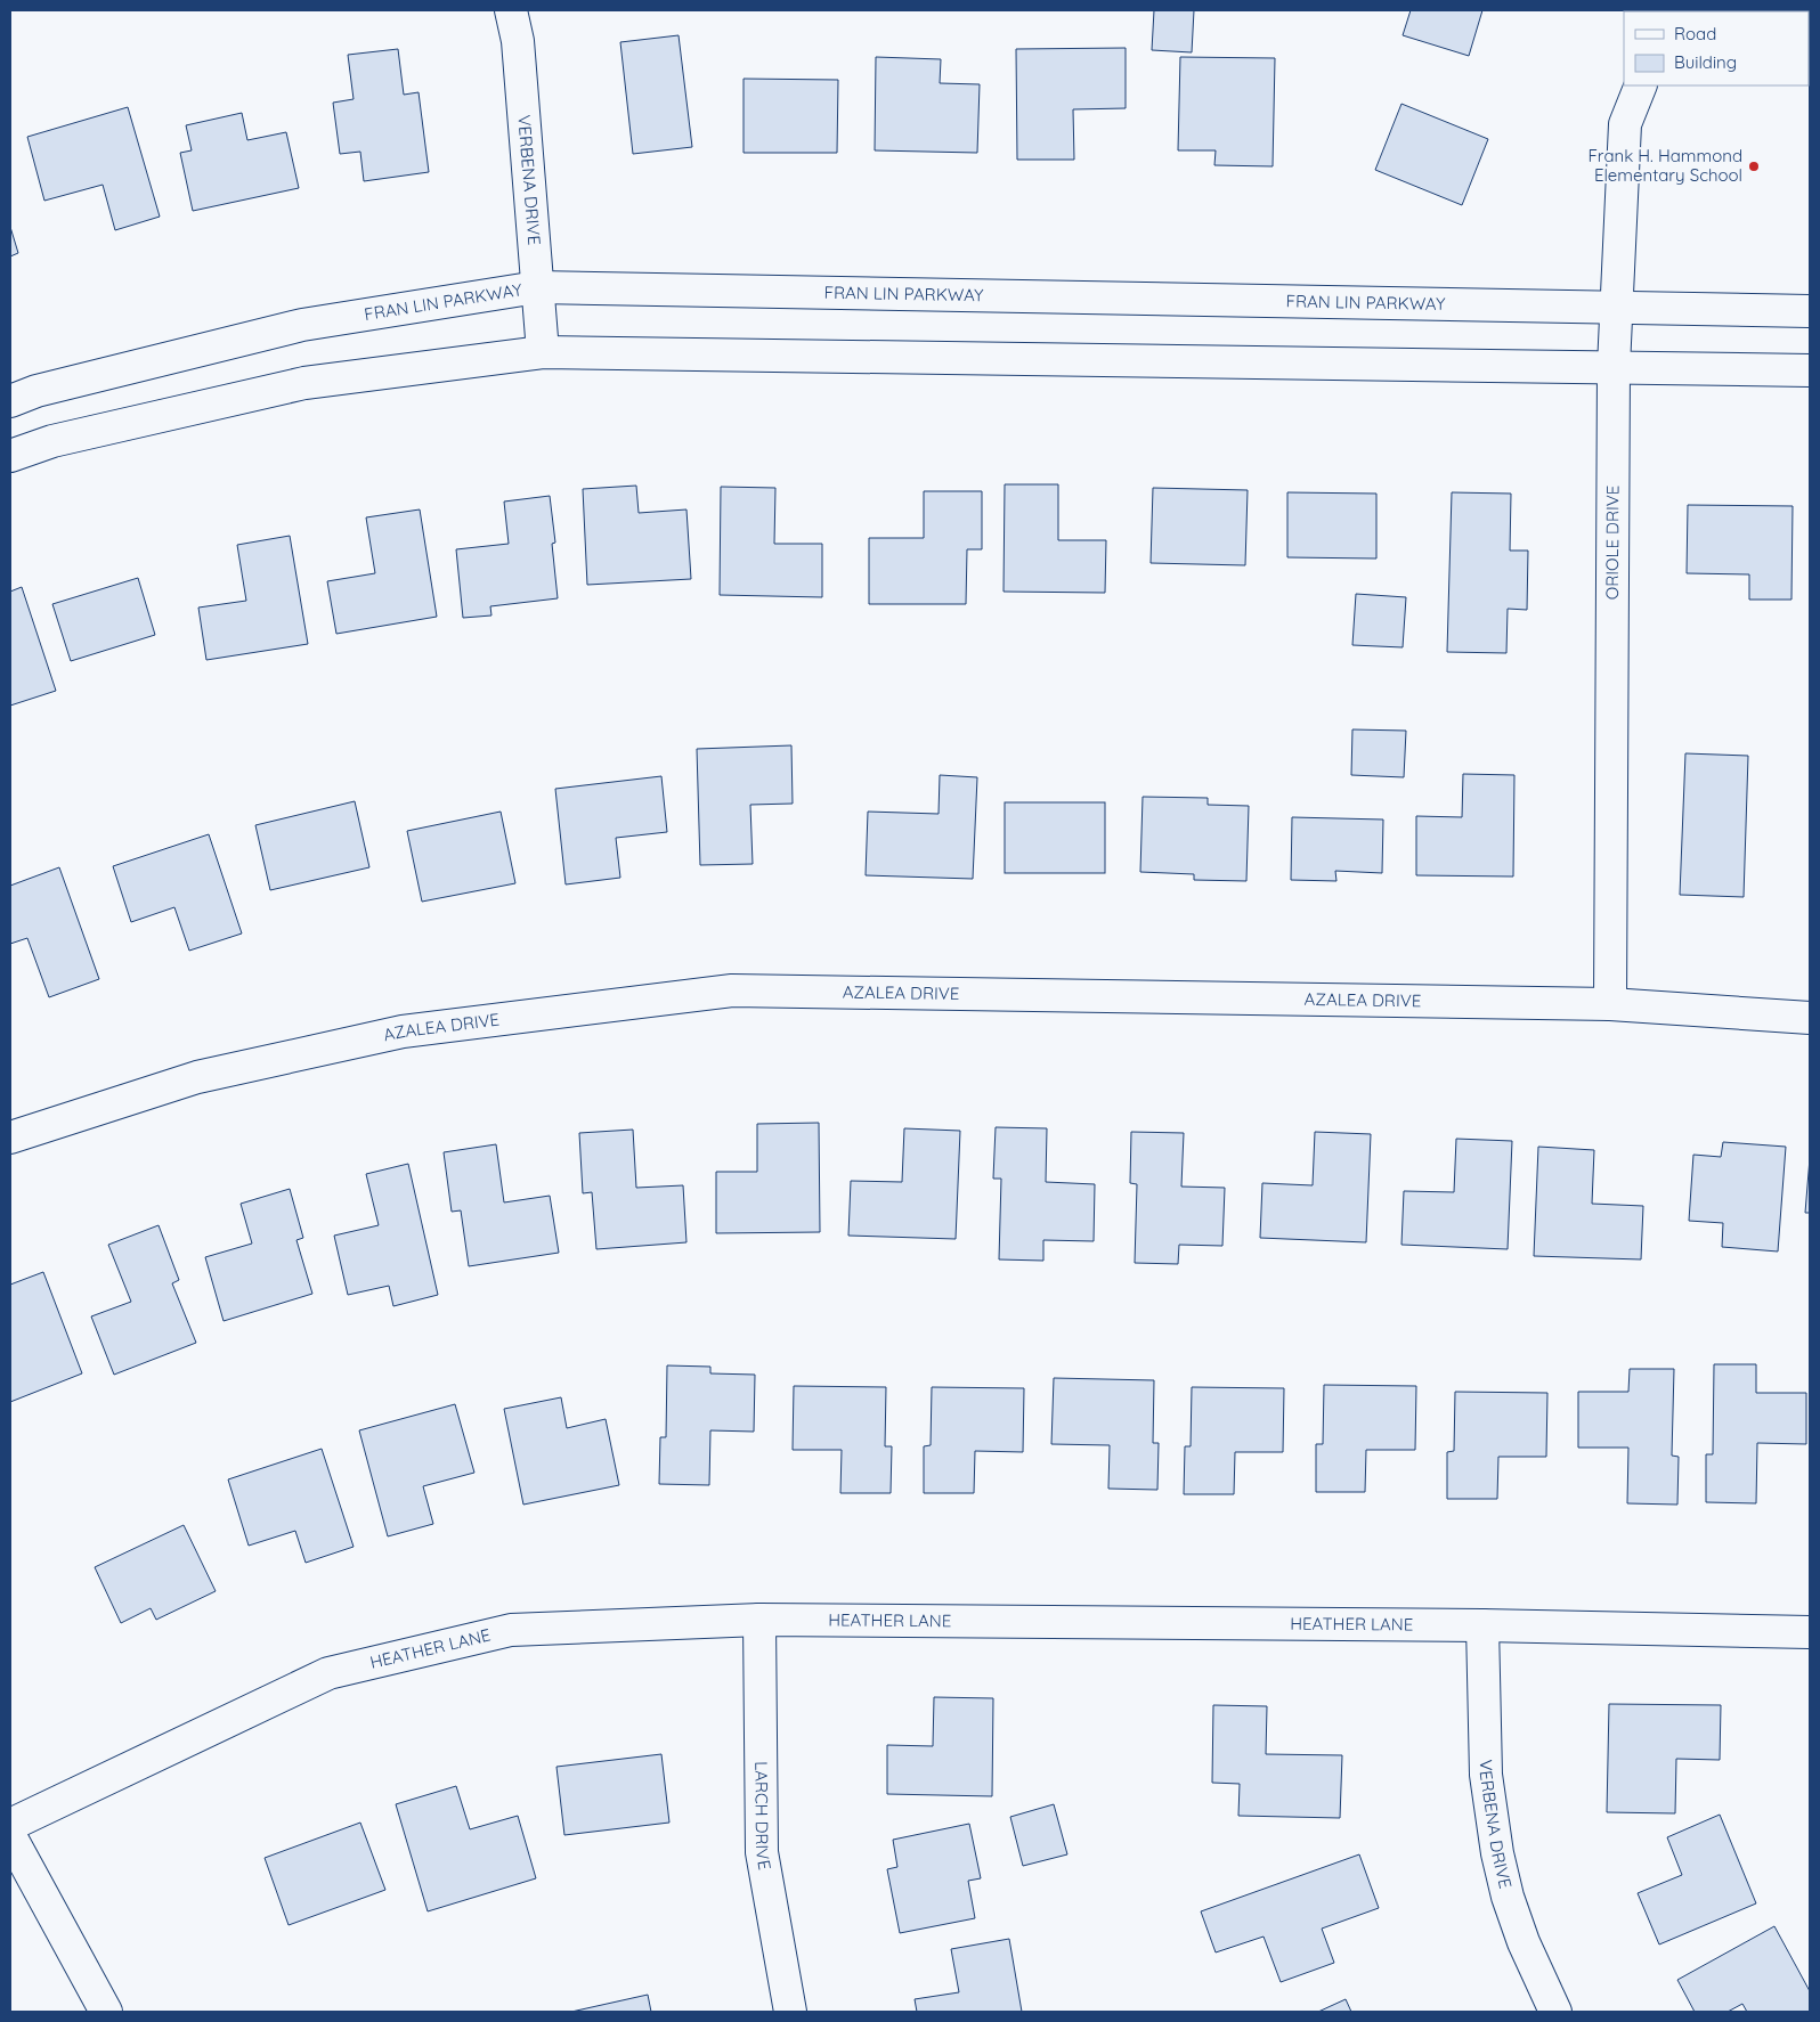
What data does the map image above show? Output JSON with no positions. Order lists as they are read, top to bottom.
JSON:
{
  "streets": {
    "street": [
      "VERBENA DRIVE",
      "FRAN LIN PARKWAY",
      "ORIOLE DRIVE",
      "AZALEA DRIVE",
      "HEATHER LANE",
      "LARCH DRIVE"
    ]
  },
  "crossings": [
    ["VERBENA DRIVE", "FRAN LIN PARKWAY"],
    ["VERBENA DRIVE", "HEATHER LANE"],
    ["FRAN LIN PARKWAY", "ORIOLE DRIVE"],
    ["ORIOLE DRIVE", "AZALEA DRIVE"],
    ["HEATHER LANE", "LARCH DRIVE"]
  ],
  "places": ["Frank H. Hammond Elementary School"],
  "legend": ["Road", "Building"]
}
